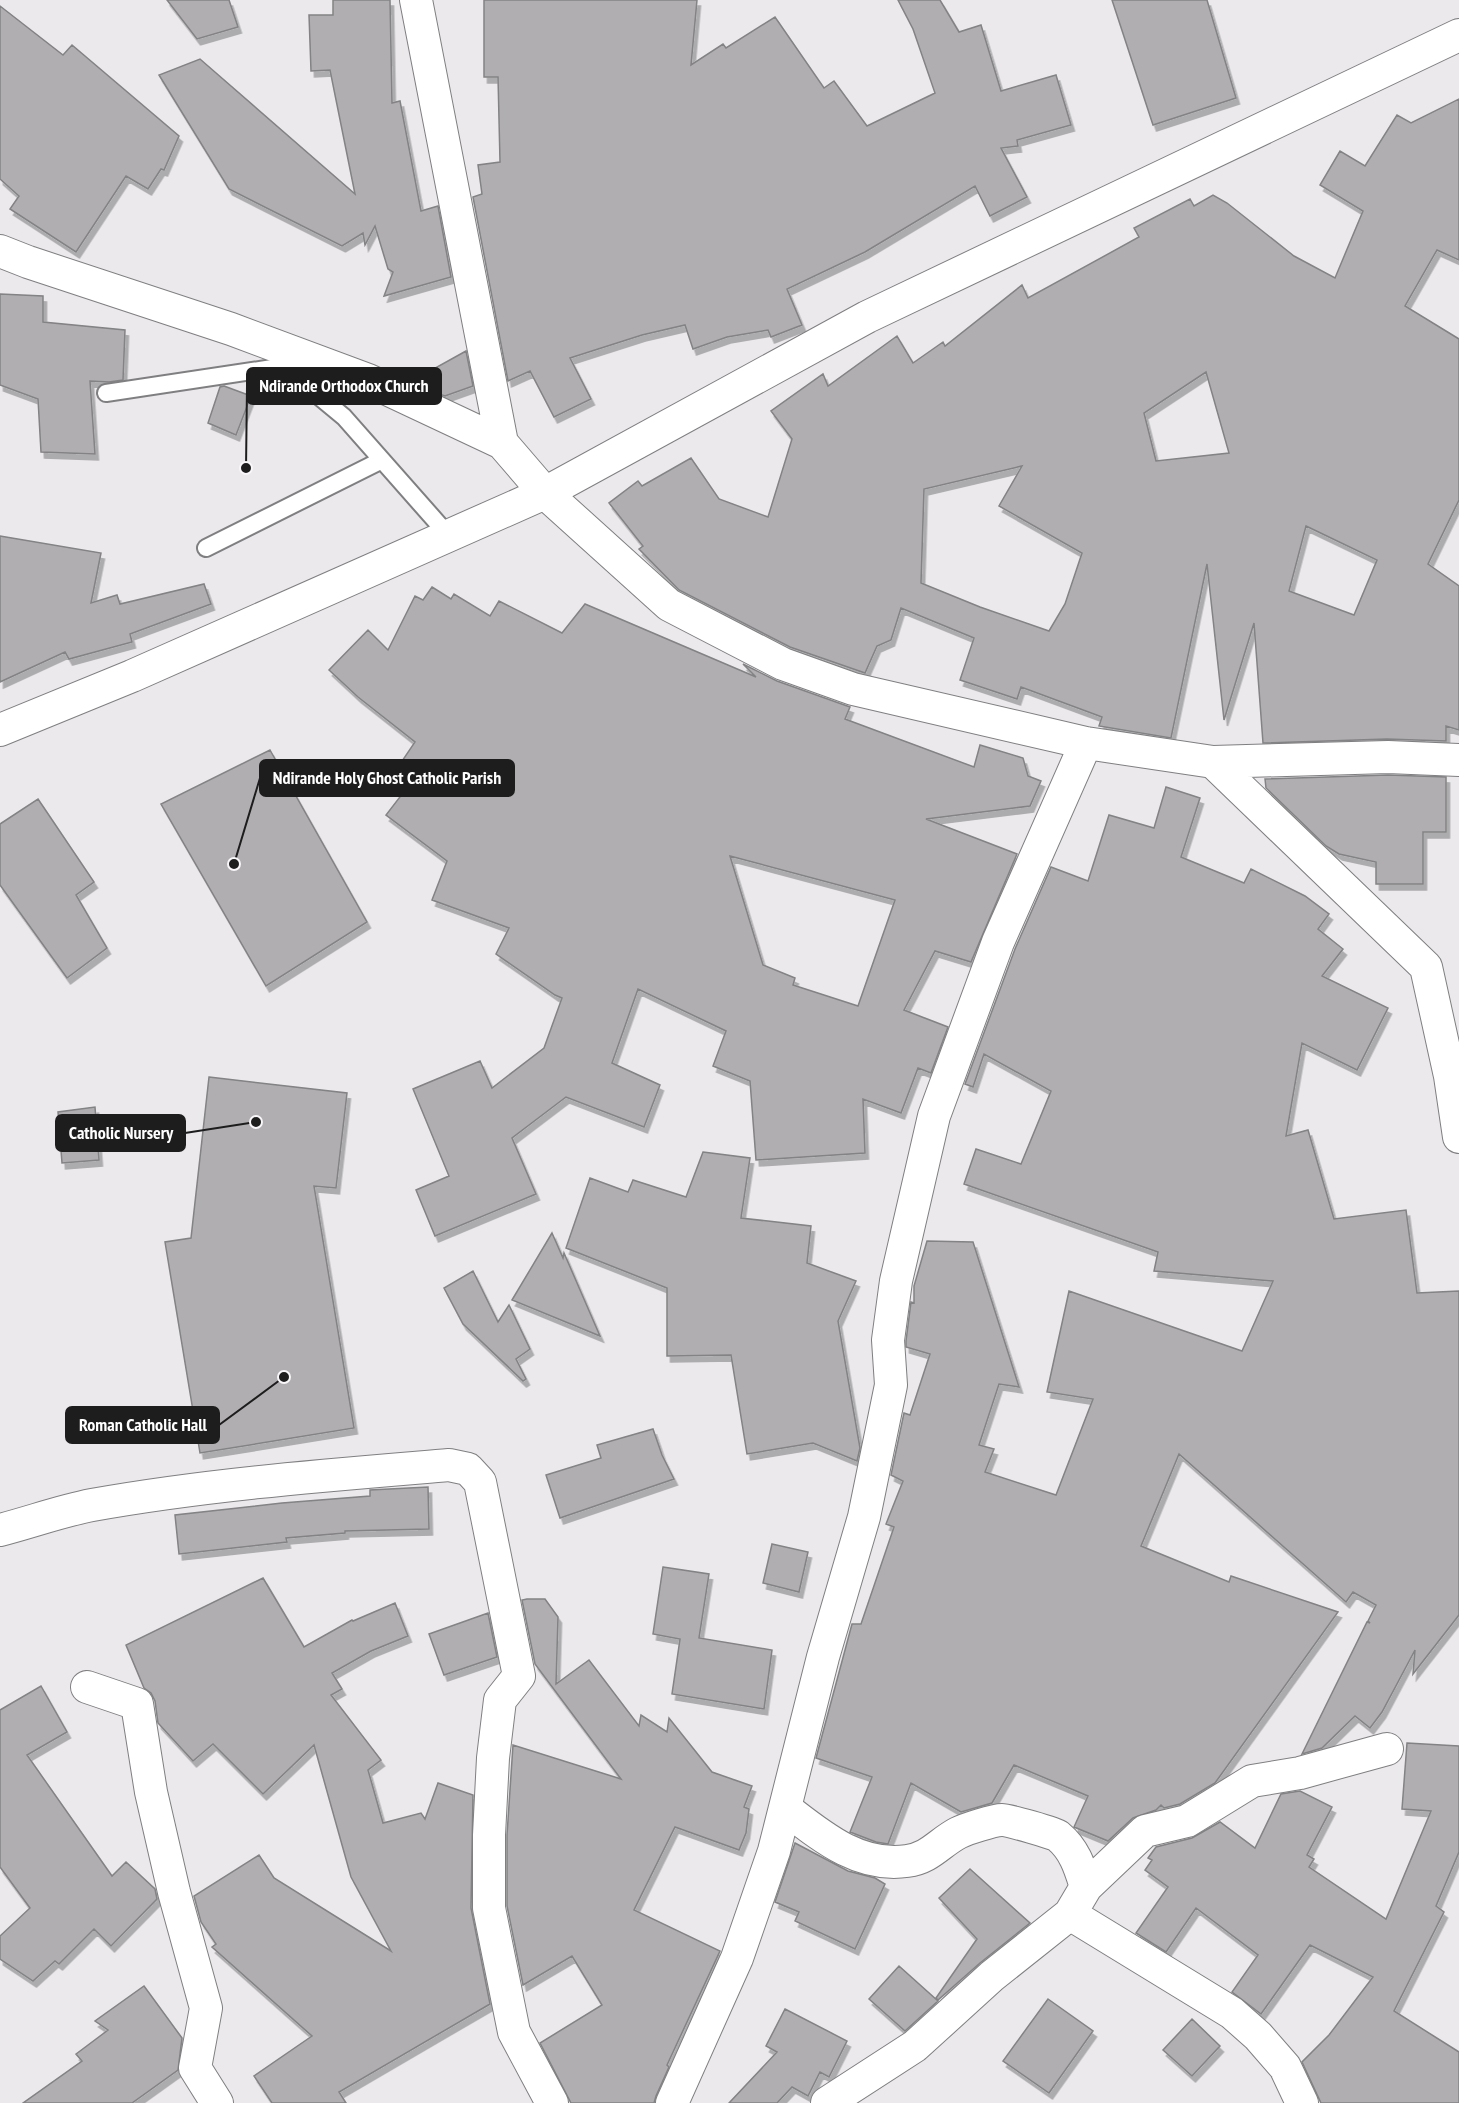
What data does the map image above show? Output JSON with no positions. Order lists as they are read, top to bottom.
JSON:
{
  "places": [
    "Ndirande Orthodox Church",
    "Ndirande Holy Ghost Catholic Parish",
    "Catholic Nursery",
    "Roman Catholic Hall"
  ]
}
